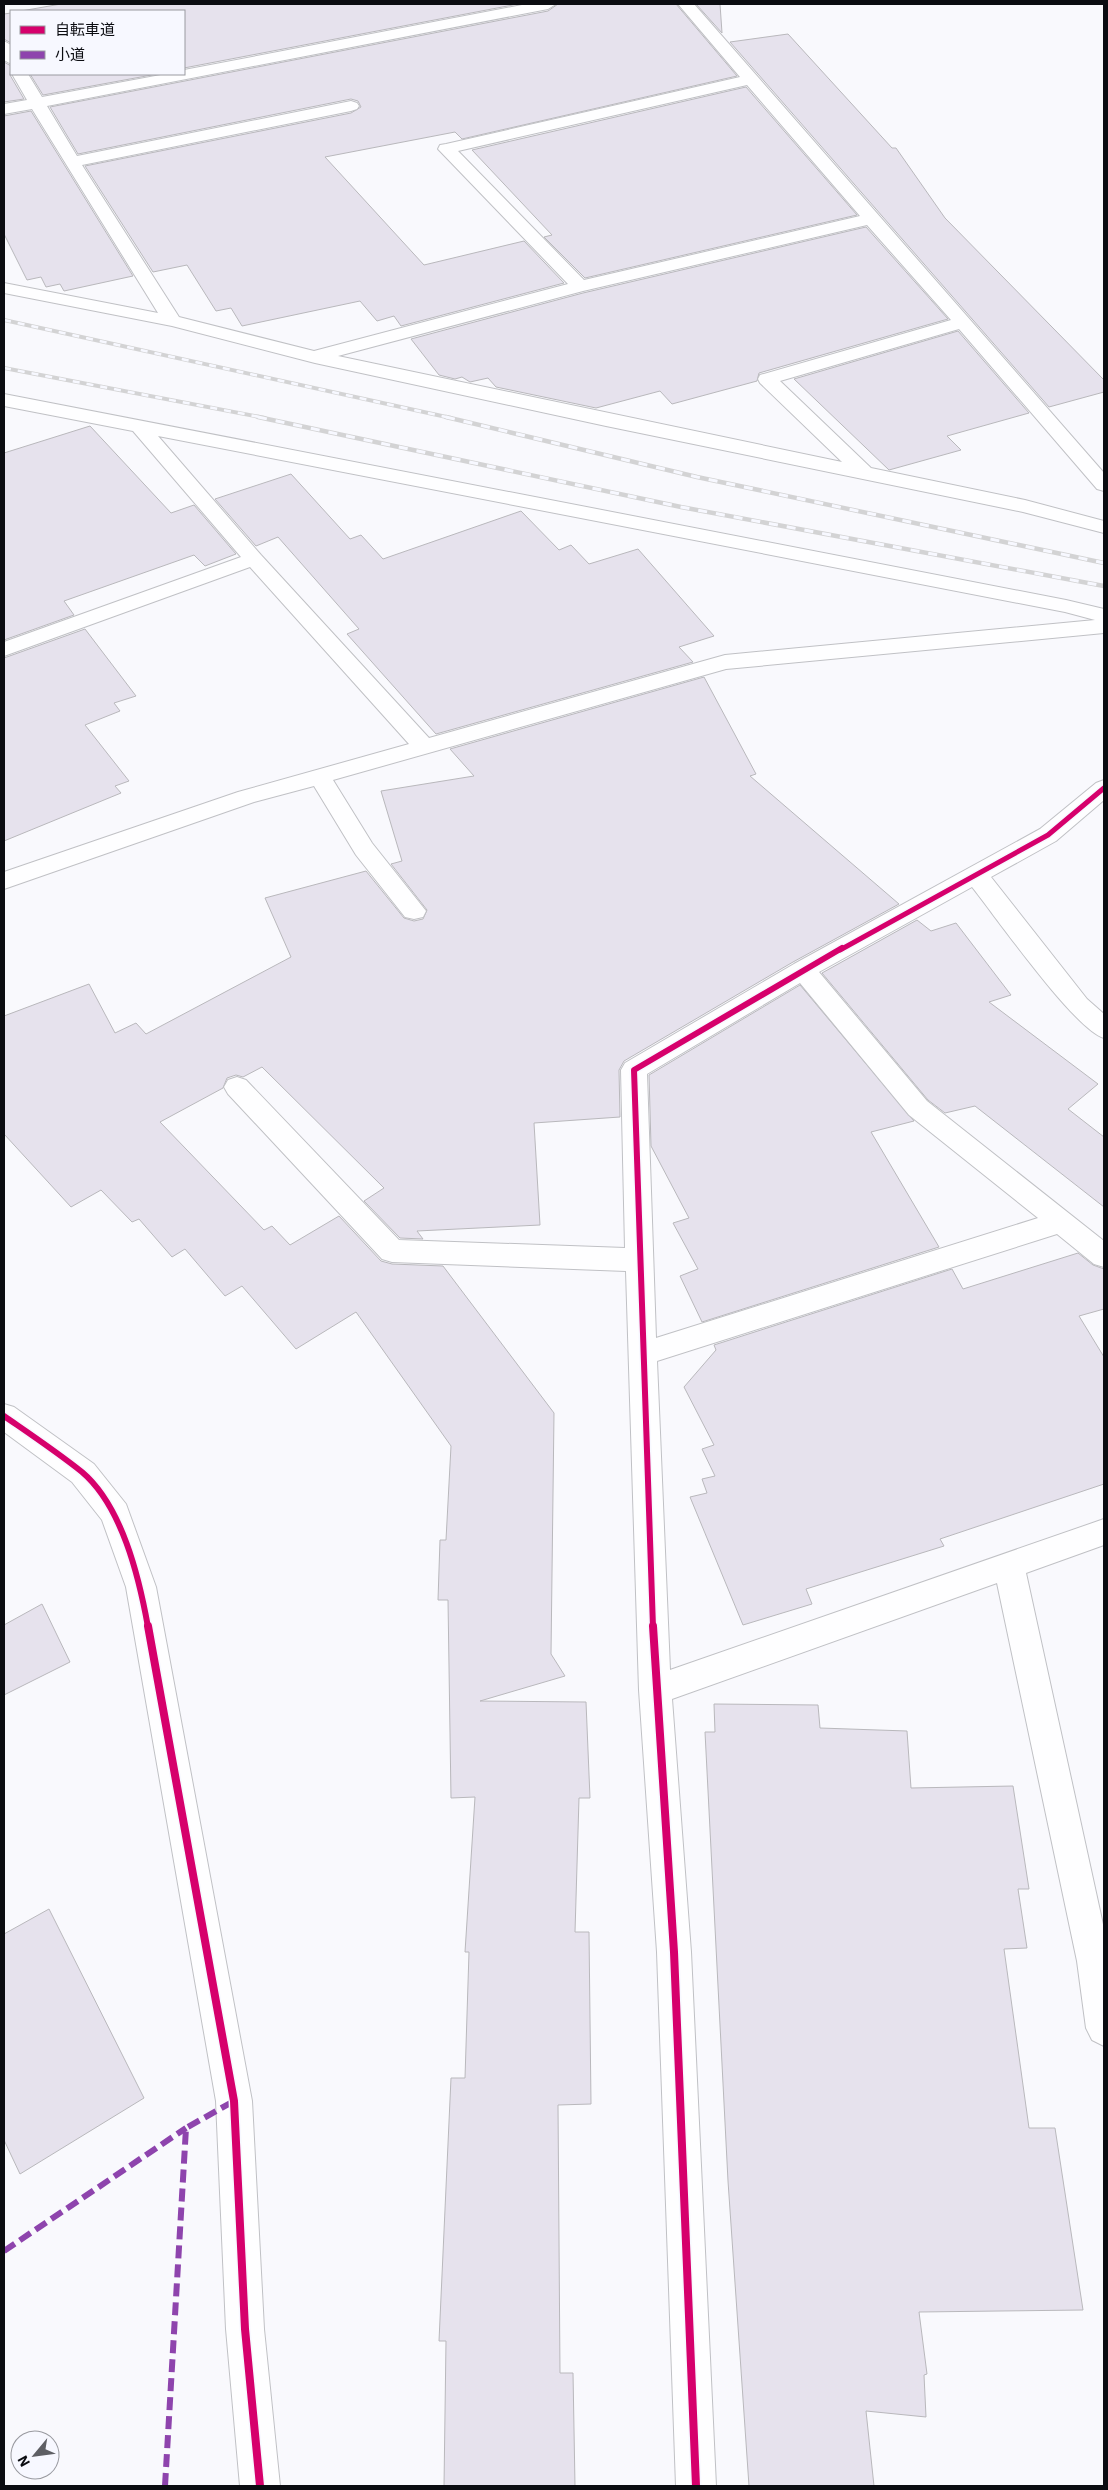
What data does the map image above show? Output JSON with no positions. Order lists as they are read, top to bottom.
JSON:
{
  "legend": ["自転車道", "小道"],
  "north": "bottom left"
}
